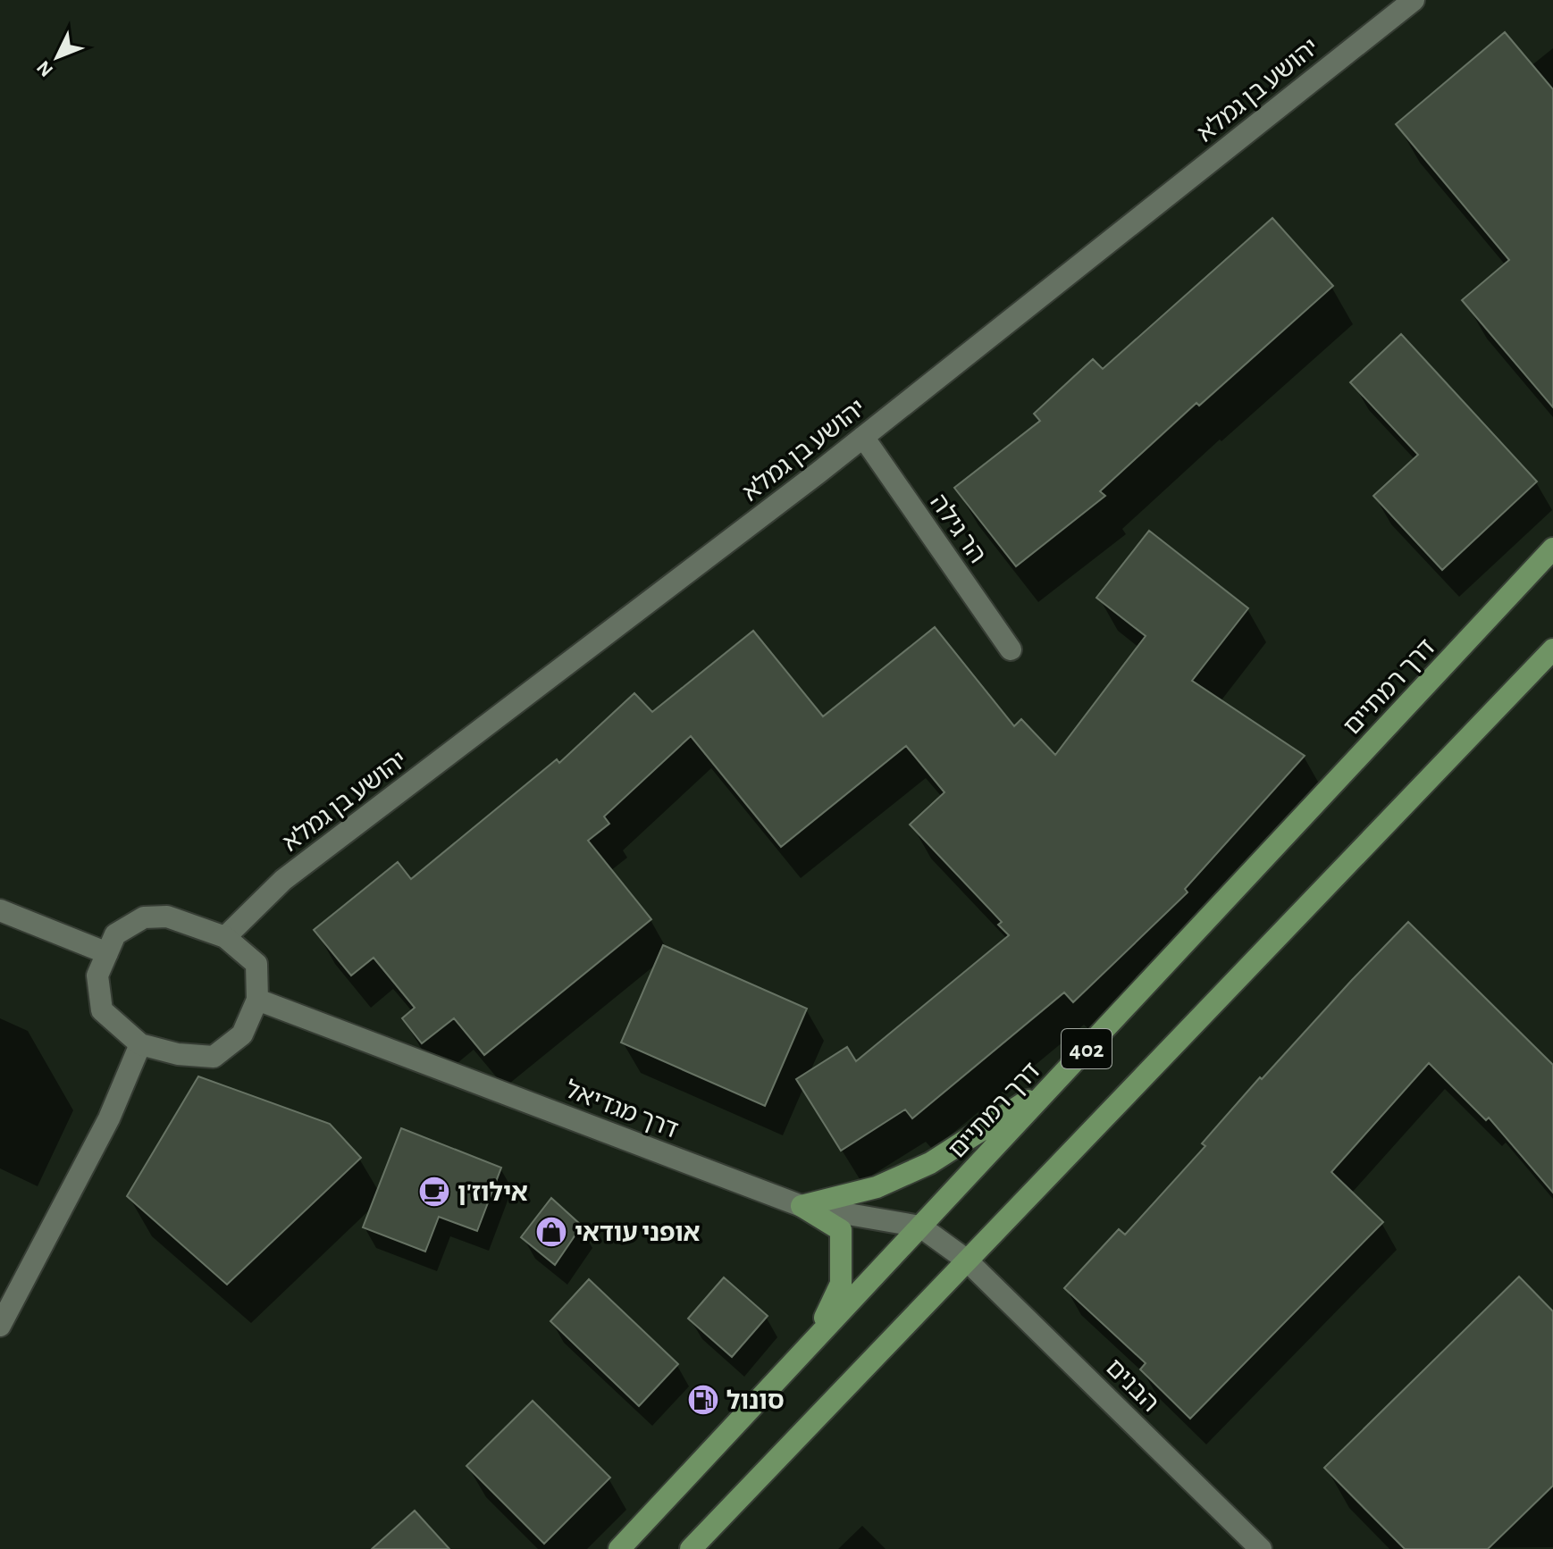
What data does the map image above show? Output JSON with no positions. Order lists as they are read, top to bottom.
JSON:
{
  "streets": {
    "main road": ["דרך רמתיים", "402"],
    "street": [
      "יהושע בן גמלא",
      "הר גילה",
      "דרך מגדיאל",
      "הבנים"
    ]
  },
  "crossings": [
    ["יהושע בן גמלא", "הר גילה"],
    ["יהושע בן גמלא", "דרך מגדיאל"],
    ["דרך רמתיים", "דרך מגדיאל"],
    ["402", "דרך מגדיאל"],
    ["402", "הבנים"],
    ["דרך מגדיאל", "הבנים"]
  ],
  "places": {
    "cafe": ["אילוז'ן"],
    "shop": ["אופני עודאי"],
    "fuel station": ["סונול"]
  },
  "north": "bottom left"
}
